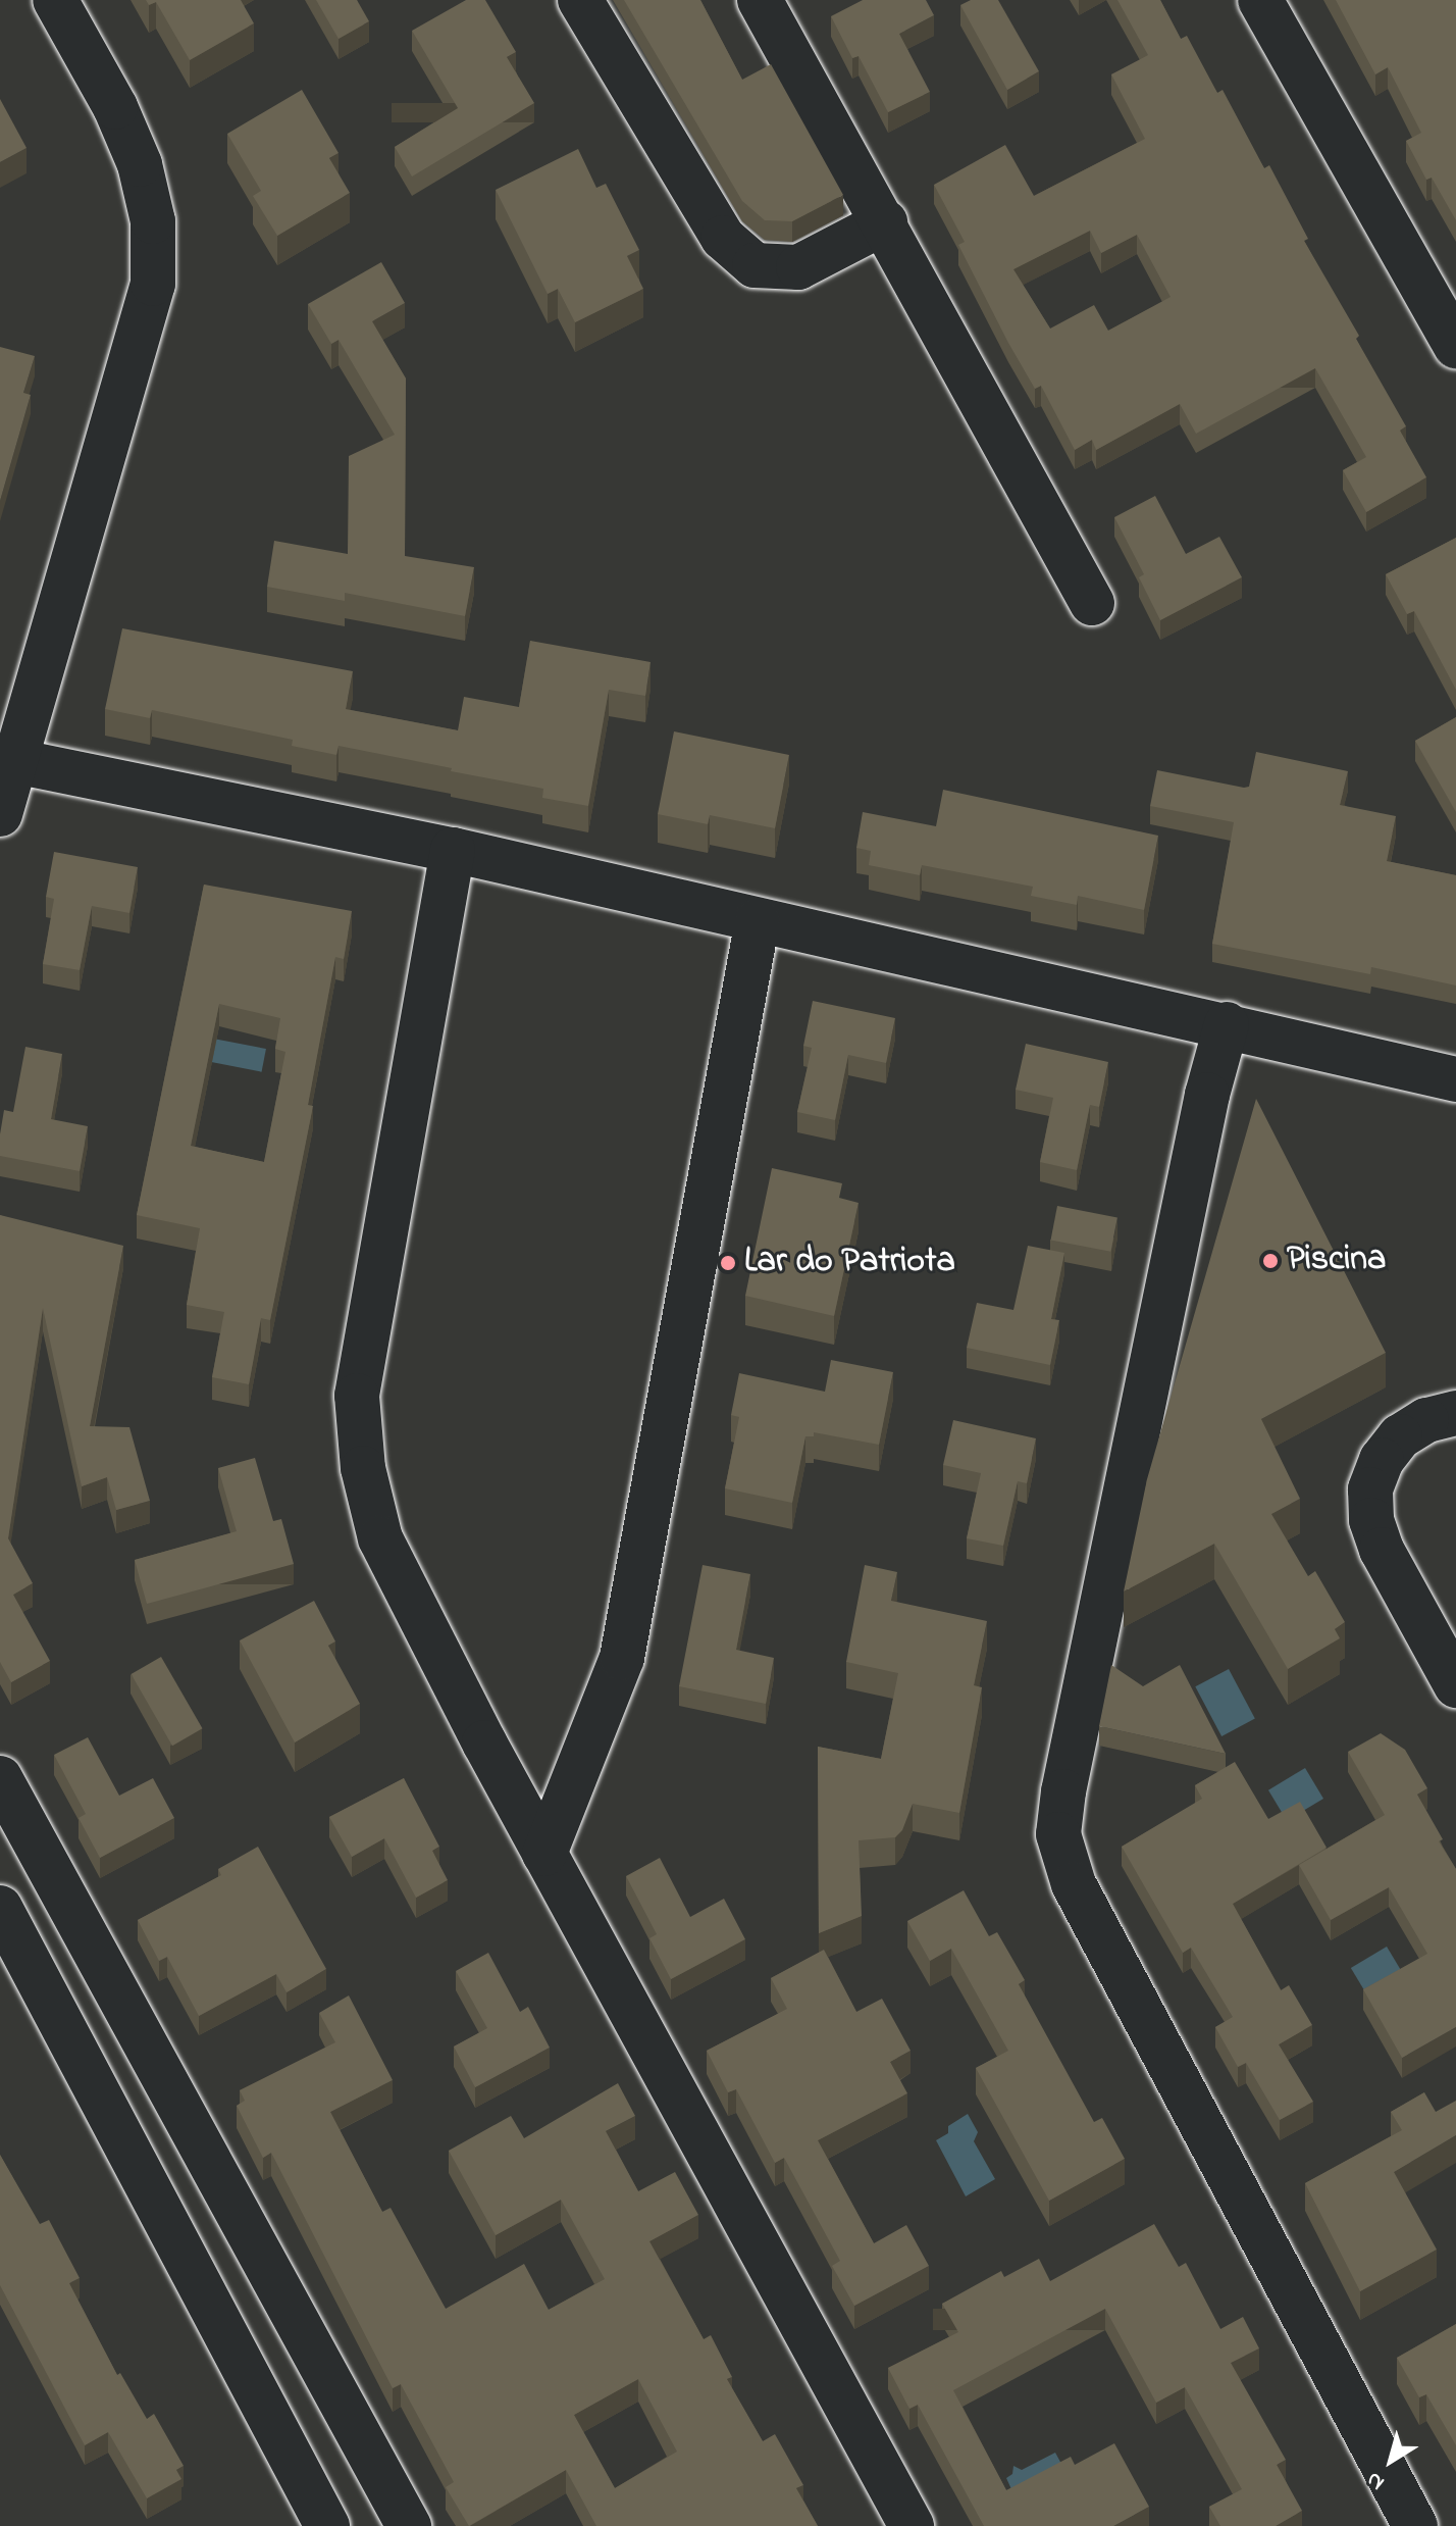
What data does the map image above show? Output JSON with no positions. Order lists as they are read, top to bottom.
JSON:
{
  "places": ["Piscina", "Lar do Patriota"],
  "north": "bottom left"
}
